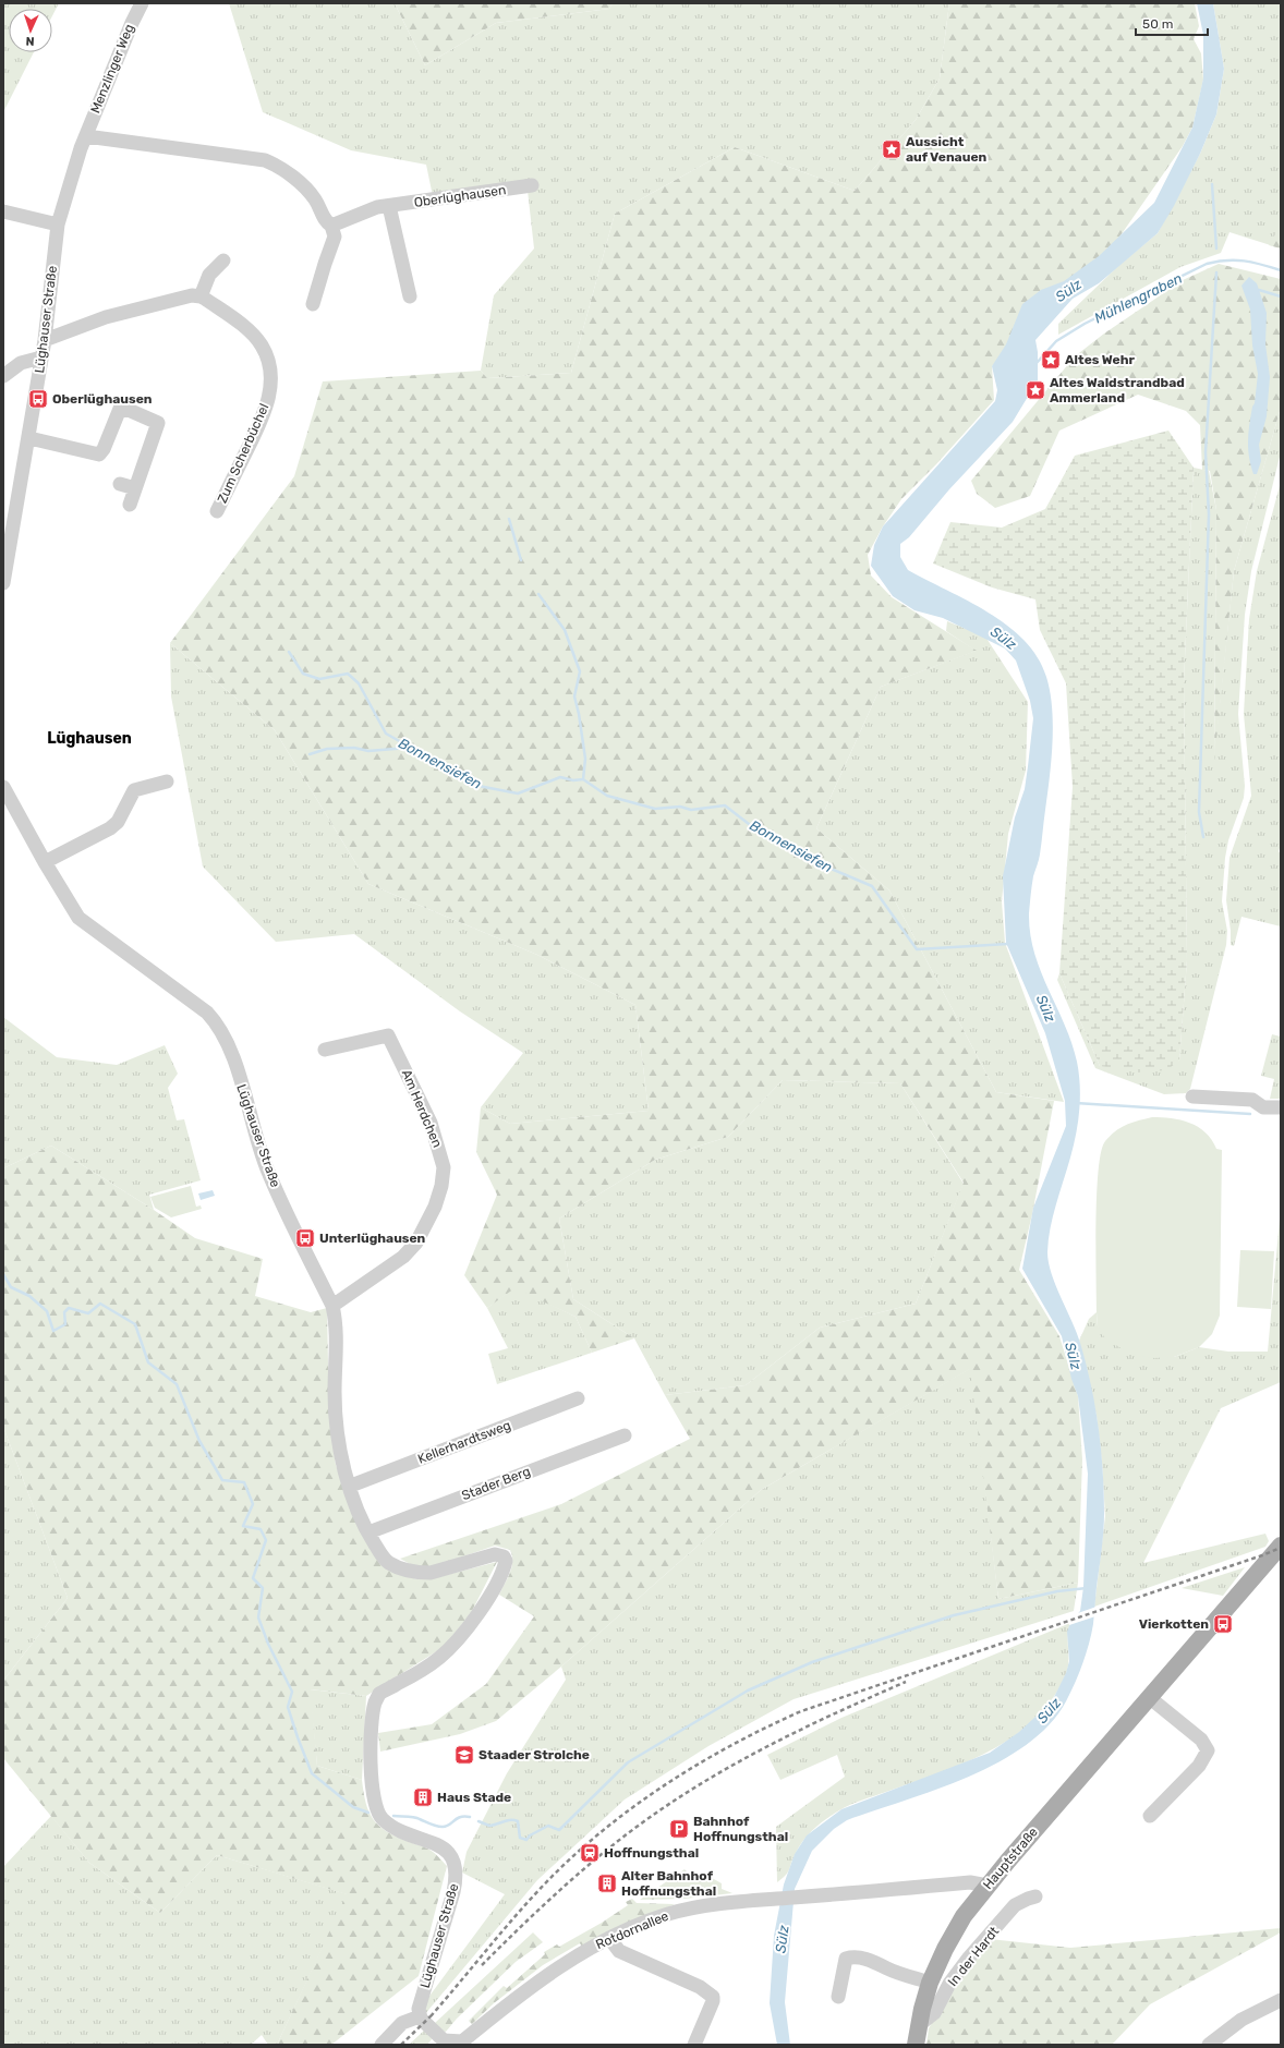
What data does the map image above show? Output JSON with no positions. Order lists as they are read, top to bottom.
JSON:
{
  "streets": {
    "main road": ["Hauptstraße"],
    "street": [
      "Menzlinger Weg",
      "Oberlüghausen",
      "Lüghauser Straße",
      "Zum Scherbüchel",
      "Am Herdchen",
      "Kellerhardtsweg",
      "Stader Berg",
      "Rotdornallee",
      "In der Hardt"
    ]
  },
  "crossings": [
    ["Menzlinger Weg", "Lüghauser Straße"],
    ["Lüghauser Straße", "Am Herdchen"],
    ["Lüghauser Straße", "Kellerhardtsweg"],
    ["Lüghauser Straße", "Stader Berg"],
    ["Hauptstraße", "Rotdornallee"],
    ["Hauptstraße", "In der Hardt"]
  ],
  "districts": ["Lüghausen"],
  "water": ["Sülz", "Mühlengraben", "Bonnensiefen"],
  "places": {
    "place": ["Aussicht auf Venauen", "Altes Wehr", "Altes Waldstrandbad Ammerland"],
    "bus stop": ["Oberlüghausen", "Unterlüghausen", "Vierkotten"],
    "school or university": ["Staader Strolche"],
    "building": ["Haus Stade", "Alter Bahnhof Hoffnungsthal"],
    "parking": ["Bahnhof Hoffnungsthal"],
    "station": ["Hoffnungsthal"]
  },
  "scale_bar": "50 m",
  "north": "bottom"
}
